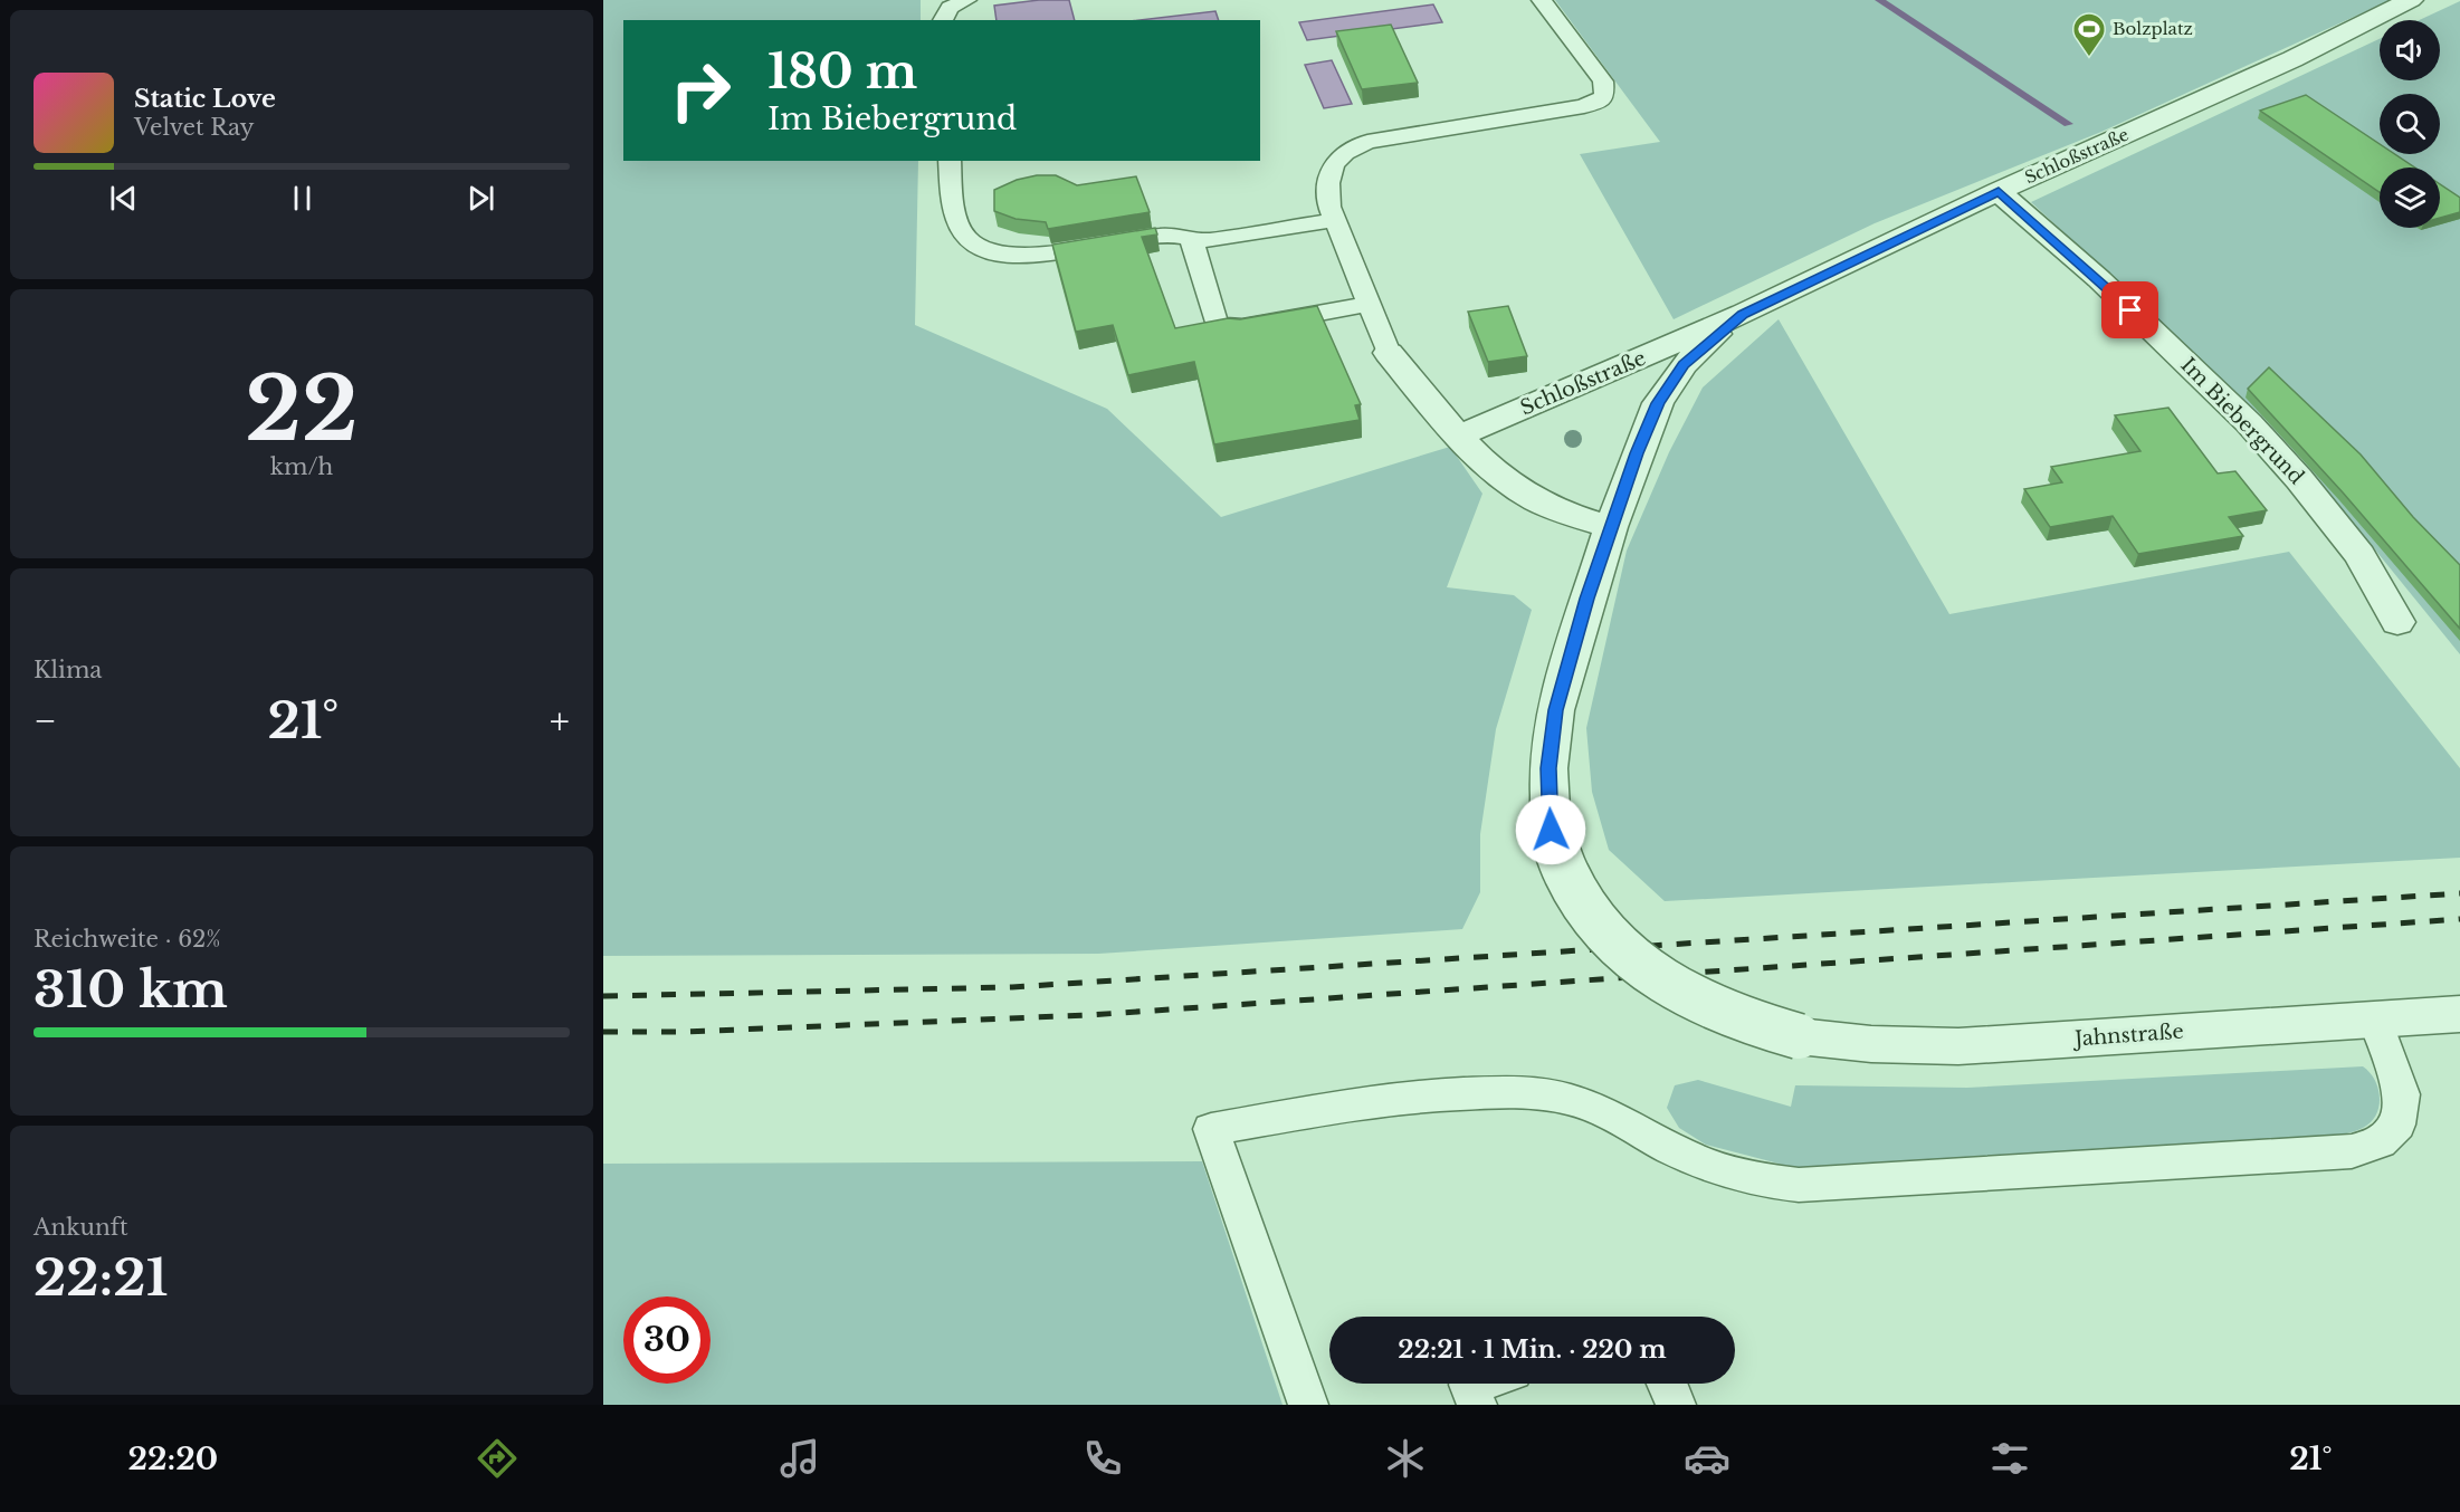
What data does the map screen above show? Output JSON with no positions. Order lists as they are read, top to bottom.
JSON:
{
  "streets": {
    "street": ["Schloßstraße", "Im Biebergrund", "Jahnstraße"]
  },
  "crossings": [
    ["Schloßstraße", "Im Biebergrund"],
    ["Schloßstraße", "Jahnstraße"]
  ],
  "places": {
    "sports": ["Bolzplatz"]
  },
  "page": {
    "turn": ["180 m", "Im Biebergrund"],
    "song": ["Static Love", "Velvet Ray"],
    "tile": [
      ["22", "km/h"],
      "Klima",
      ["Reichweite · 62%", "310 km"],
      ["Ankunft", "22:21"]
    ],
    "heat": ["−", "21°", "+"],
    "limit": "30",
    "trip": "22:21 · 1 Min. · 220 m",
    "tabs": ["22:20", "21°"]
  }
}
